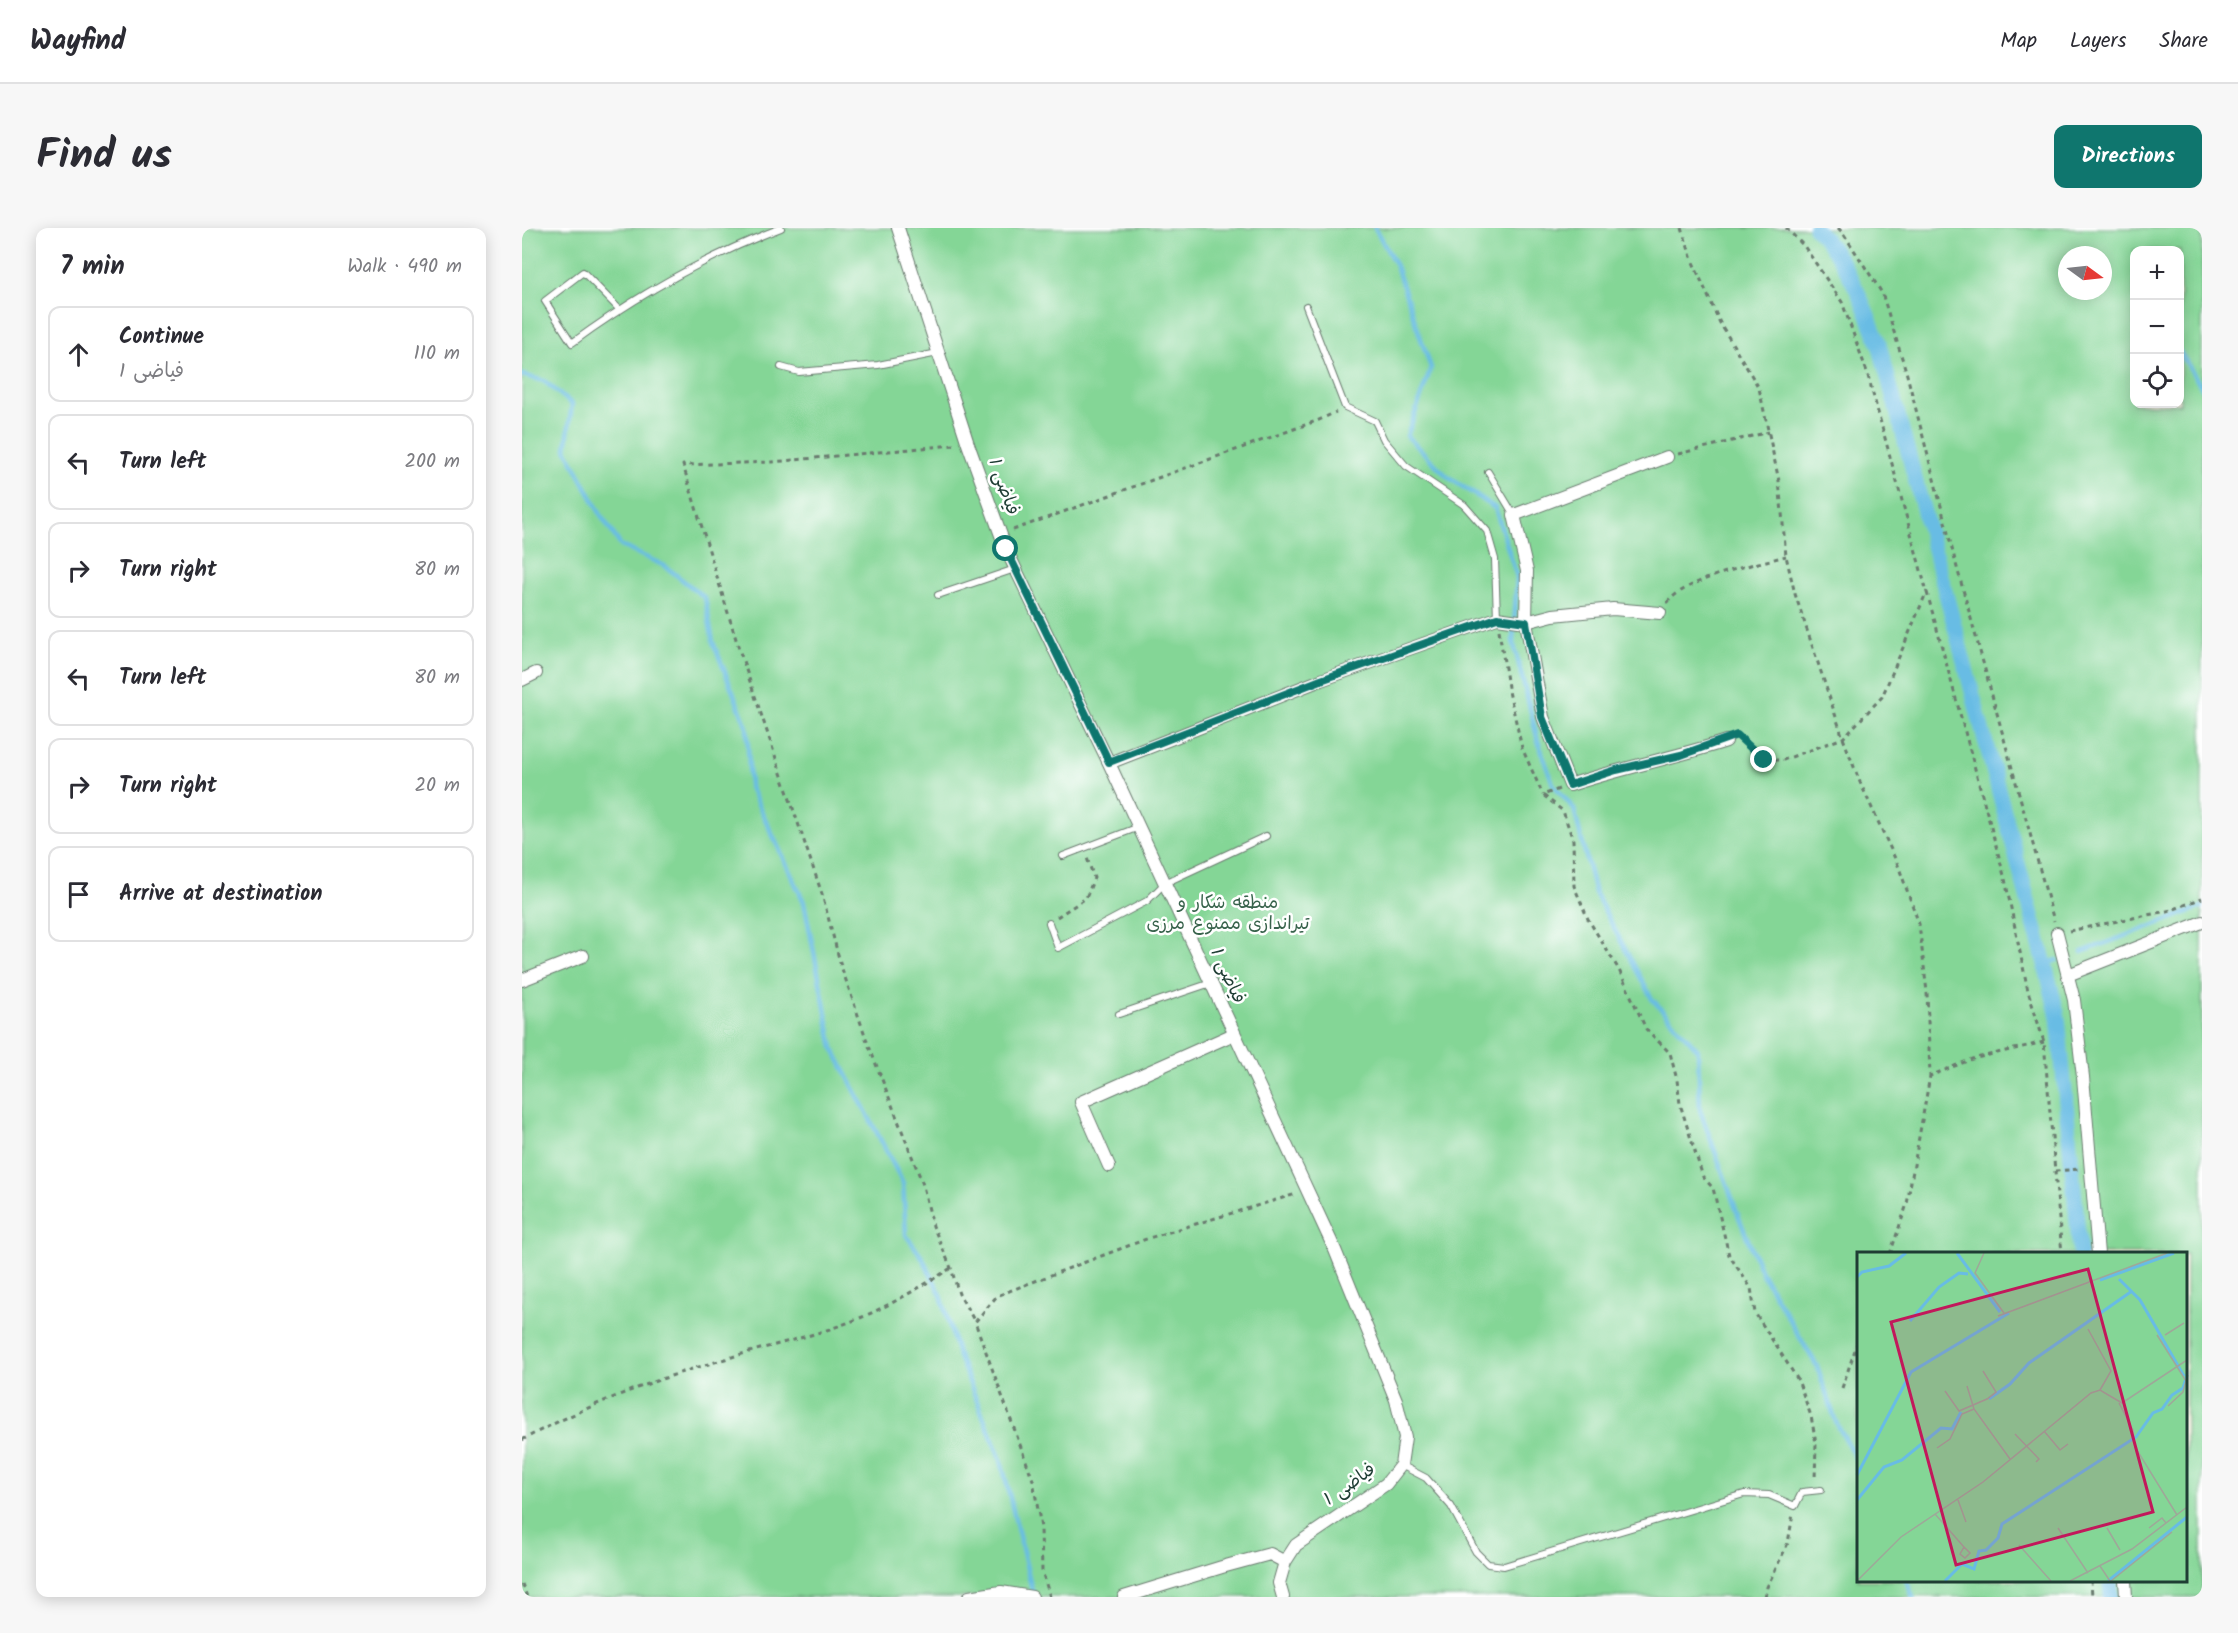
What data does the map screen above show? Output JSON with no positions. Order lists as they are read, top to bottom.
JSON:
{
  "streets": {
    "street": ["فیاضی 1"]
  },
  "parks": ["منطقه شکار و تیراندازی ممنوع مرزی"],
  "north": "right",
  "page": {
    "header": "Wayfind",
    "nav": ["Map", "Layers", "Share"],
    "title": "Find us",
    "buttons": "Directions",
    "heading": ["7 min", "Walk · 490 m"],
    "map_buttons": ["+", "−"],
    "list": [
      ["Continue", "فیاضی 1", "110 m"],
      ["Turn left", "200 m"],
      ["Turn right", "80 m"],
      ["Turn left", "80 m"],
      ["Turn right", "20 m"],
      "Arrive at destination"
    ]
  }
}
